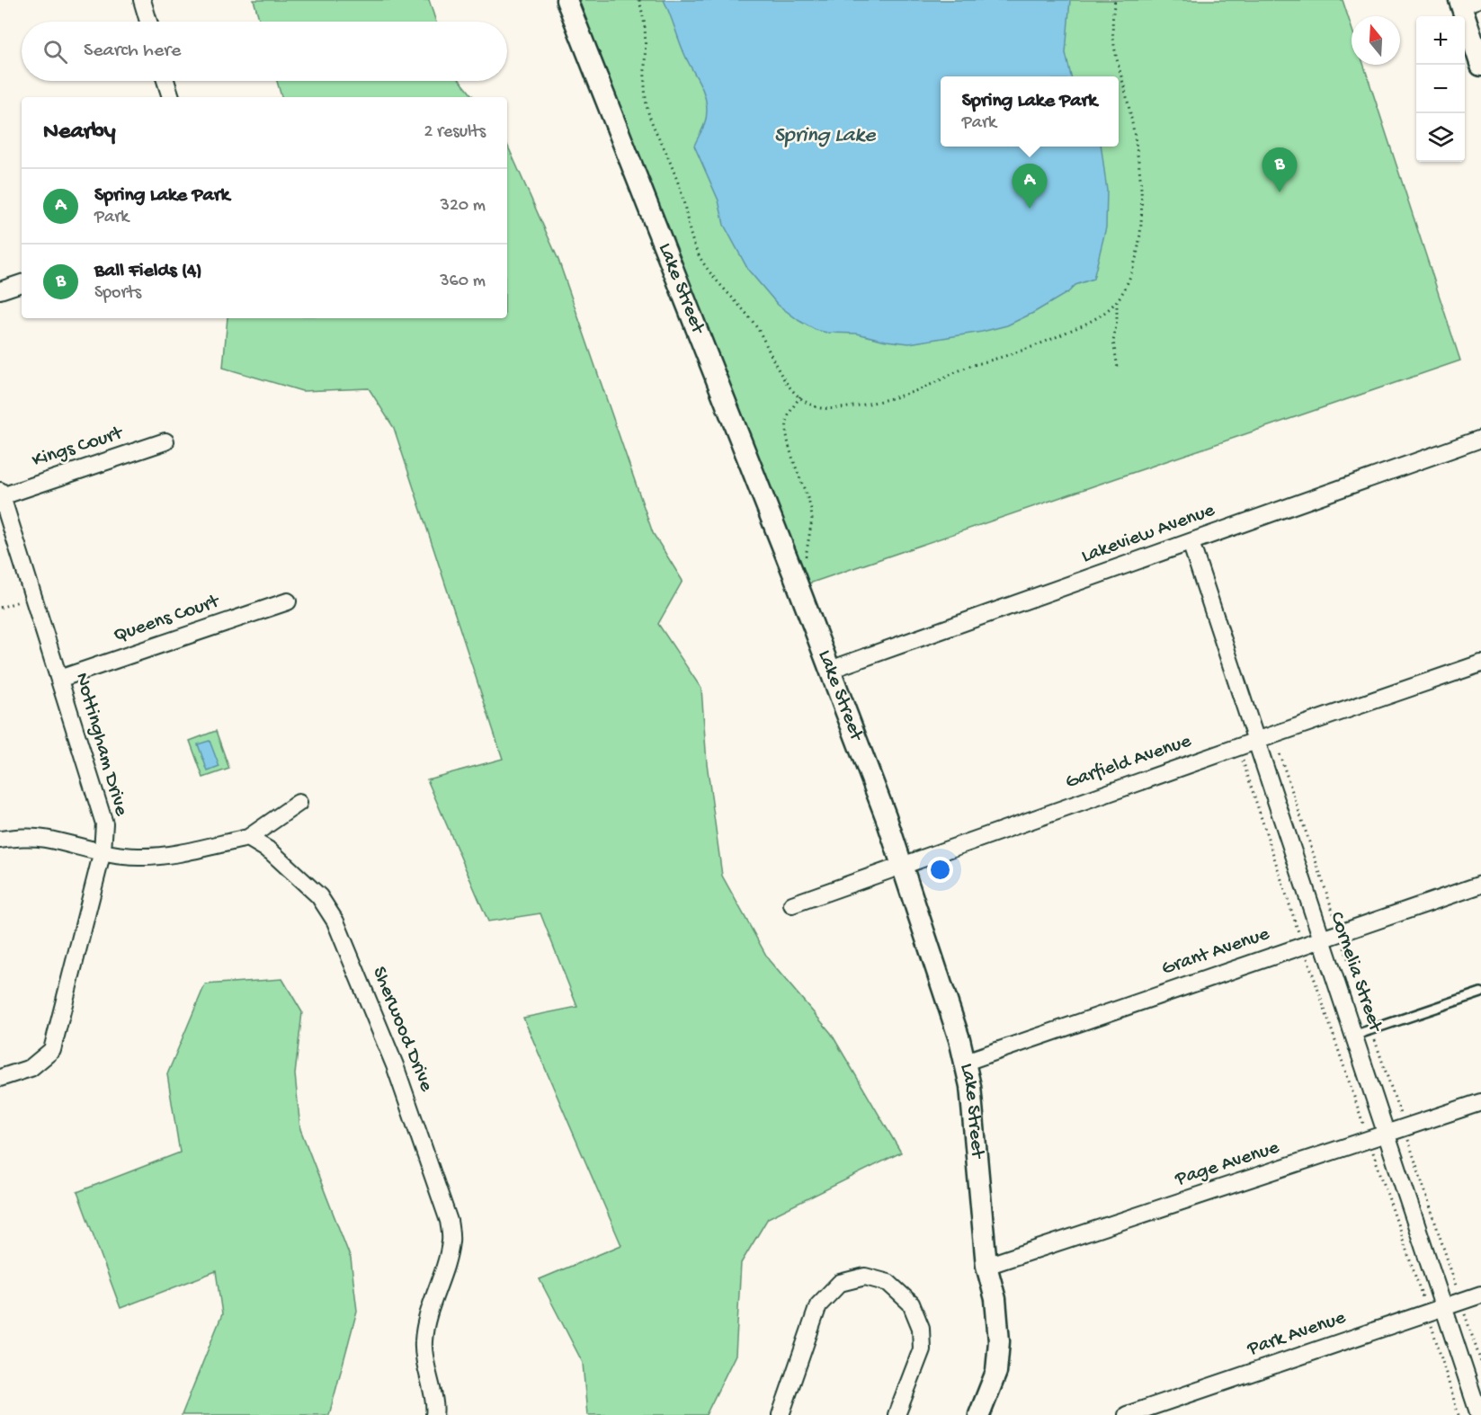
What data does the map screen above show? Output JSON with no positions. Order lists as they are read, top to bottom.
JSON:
{
  "streets": {
    "street": [
      "Lake Street",
      "Kings Court",
      "Lakeview Avenue",
      "Queens Court",
      "Nottingham Drive",
      "Garfield Avenue",
      "Grant Avenue",
      "Cornelia Street",
      "Sherwood Drive",
      "Page Avenue",
      "Park Avenue"
    ]
  },
  "crossings": [
    ["Lake Street", "Lakeview Avenue"],
    ["Lake Street", "Garfield Avenue"],
    ["Lake Street", "Grant Avenue"],
    ["Lake Street", "Page Avenue"],
    ["Kings Court", "Nottingham Drive"],
    ["Lakeview Avenue", "Cornelia Street"],
    ["Queens Court", "Nottingham Drive"],
    ["Garfield Avenue", "Cornelia Street"],
    ["Grant Avenue", "Cornelia Street"],
    ["Cornelia Street", "Page Avenue"],
    ["Cornelia Street", "Park Avenue"]
  ],
  "water": ["Spring Lake"],
  "north": "top",
  "page": {
    "map_buttons": ["+", "−"],
    "search": "Search here",
    "popup": ["Spring Lake Park", "Park"],
    "heading": ["Nearby", "2 results"],
    "pins": ["B", "A"],
    "list": [
      {
        "mark": "A",
        "name": "Spring Lake Park",
        "note": "Park",
        "value": "320 m"
      },
      {
        "mark": "B",
        "name": "Ball Fields (4)",
        "note": "Sports",
        "value": "360 m"
      }
    ]
  }
}
